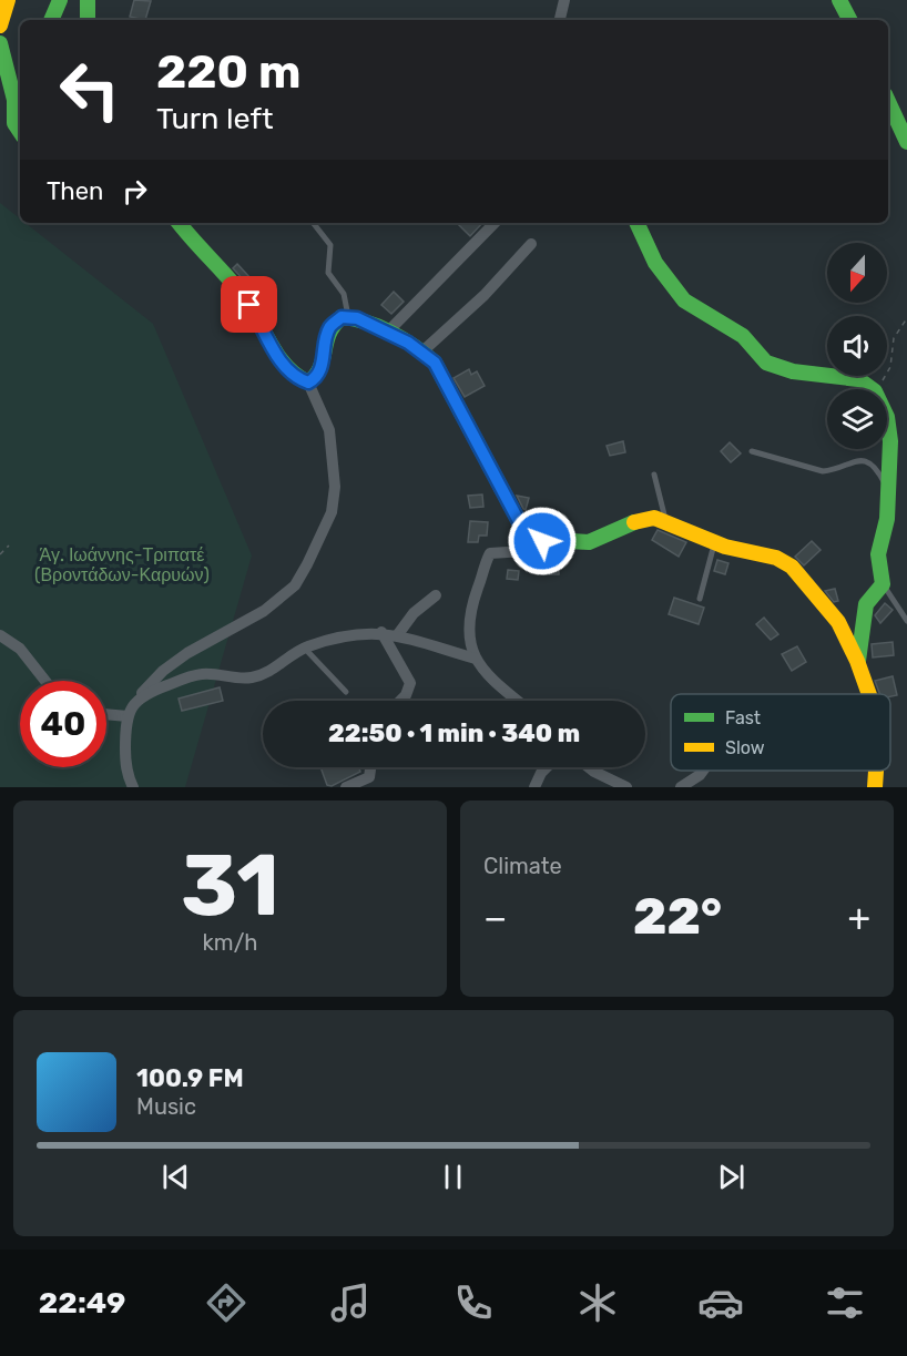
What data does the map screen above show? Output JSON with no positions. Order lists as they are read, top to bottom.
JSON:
{
  "parks": ["Άγ. Ιωάννης-Τριπατέ (Βροντάδων-Καρυών)"],
  "legend": ["Fast", "Slow"],
  "north": "bottom",
  "page": {
    "turn": ["220 m", "Turn left"],
    "then": "Then",
    "limit": "40",
    "trip": "22:50 · 1 min · 340 m",
    "tile": [
      ["31", "km/h"],
      "Climate"
    ],
    "heat": ["−", "22°", "+"],
    "song": ["100.9 FM", "Music"],
    "tabs": "22:49"
  }
}
